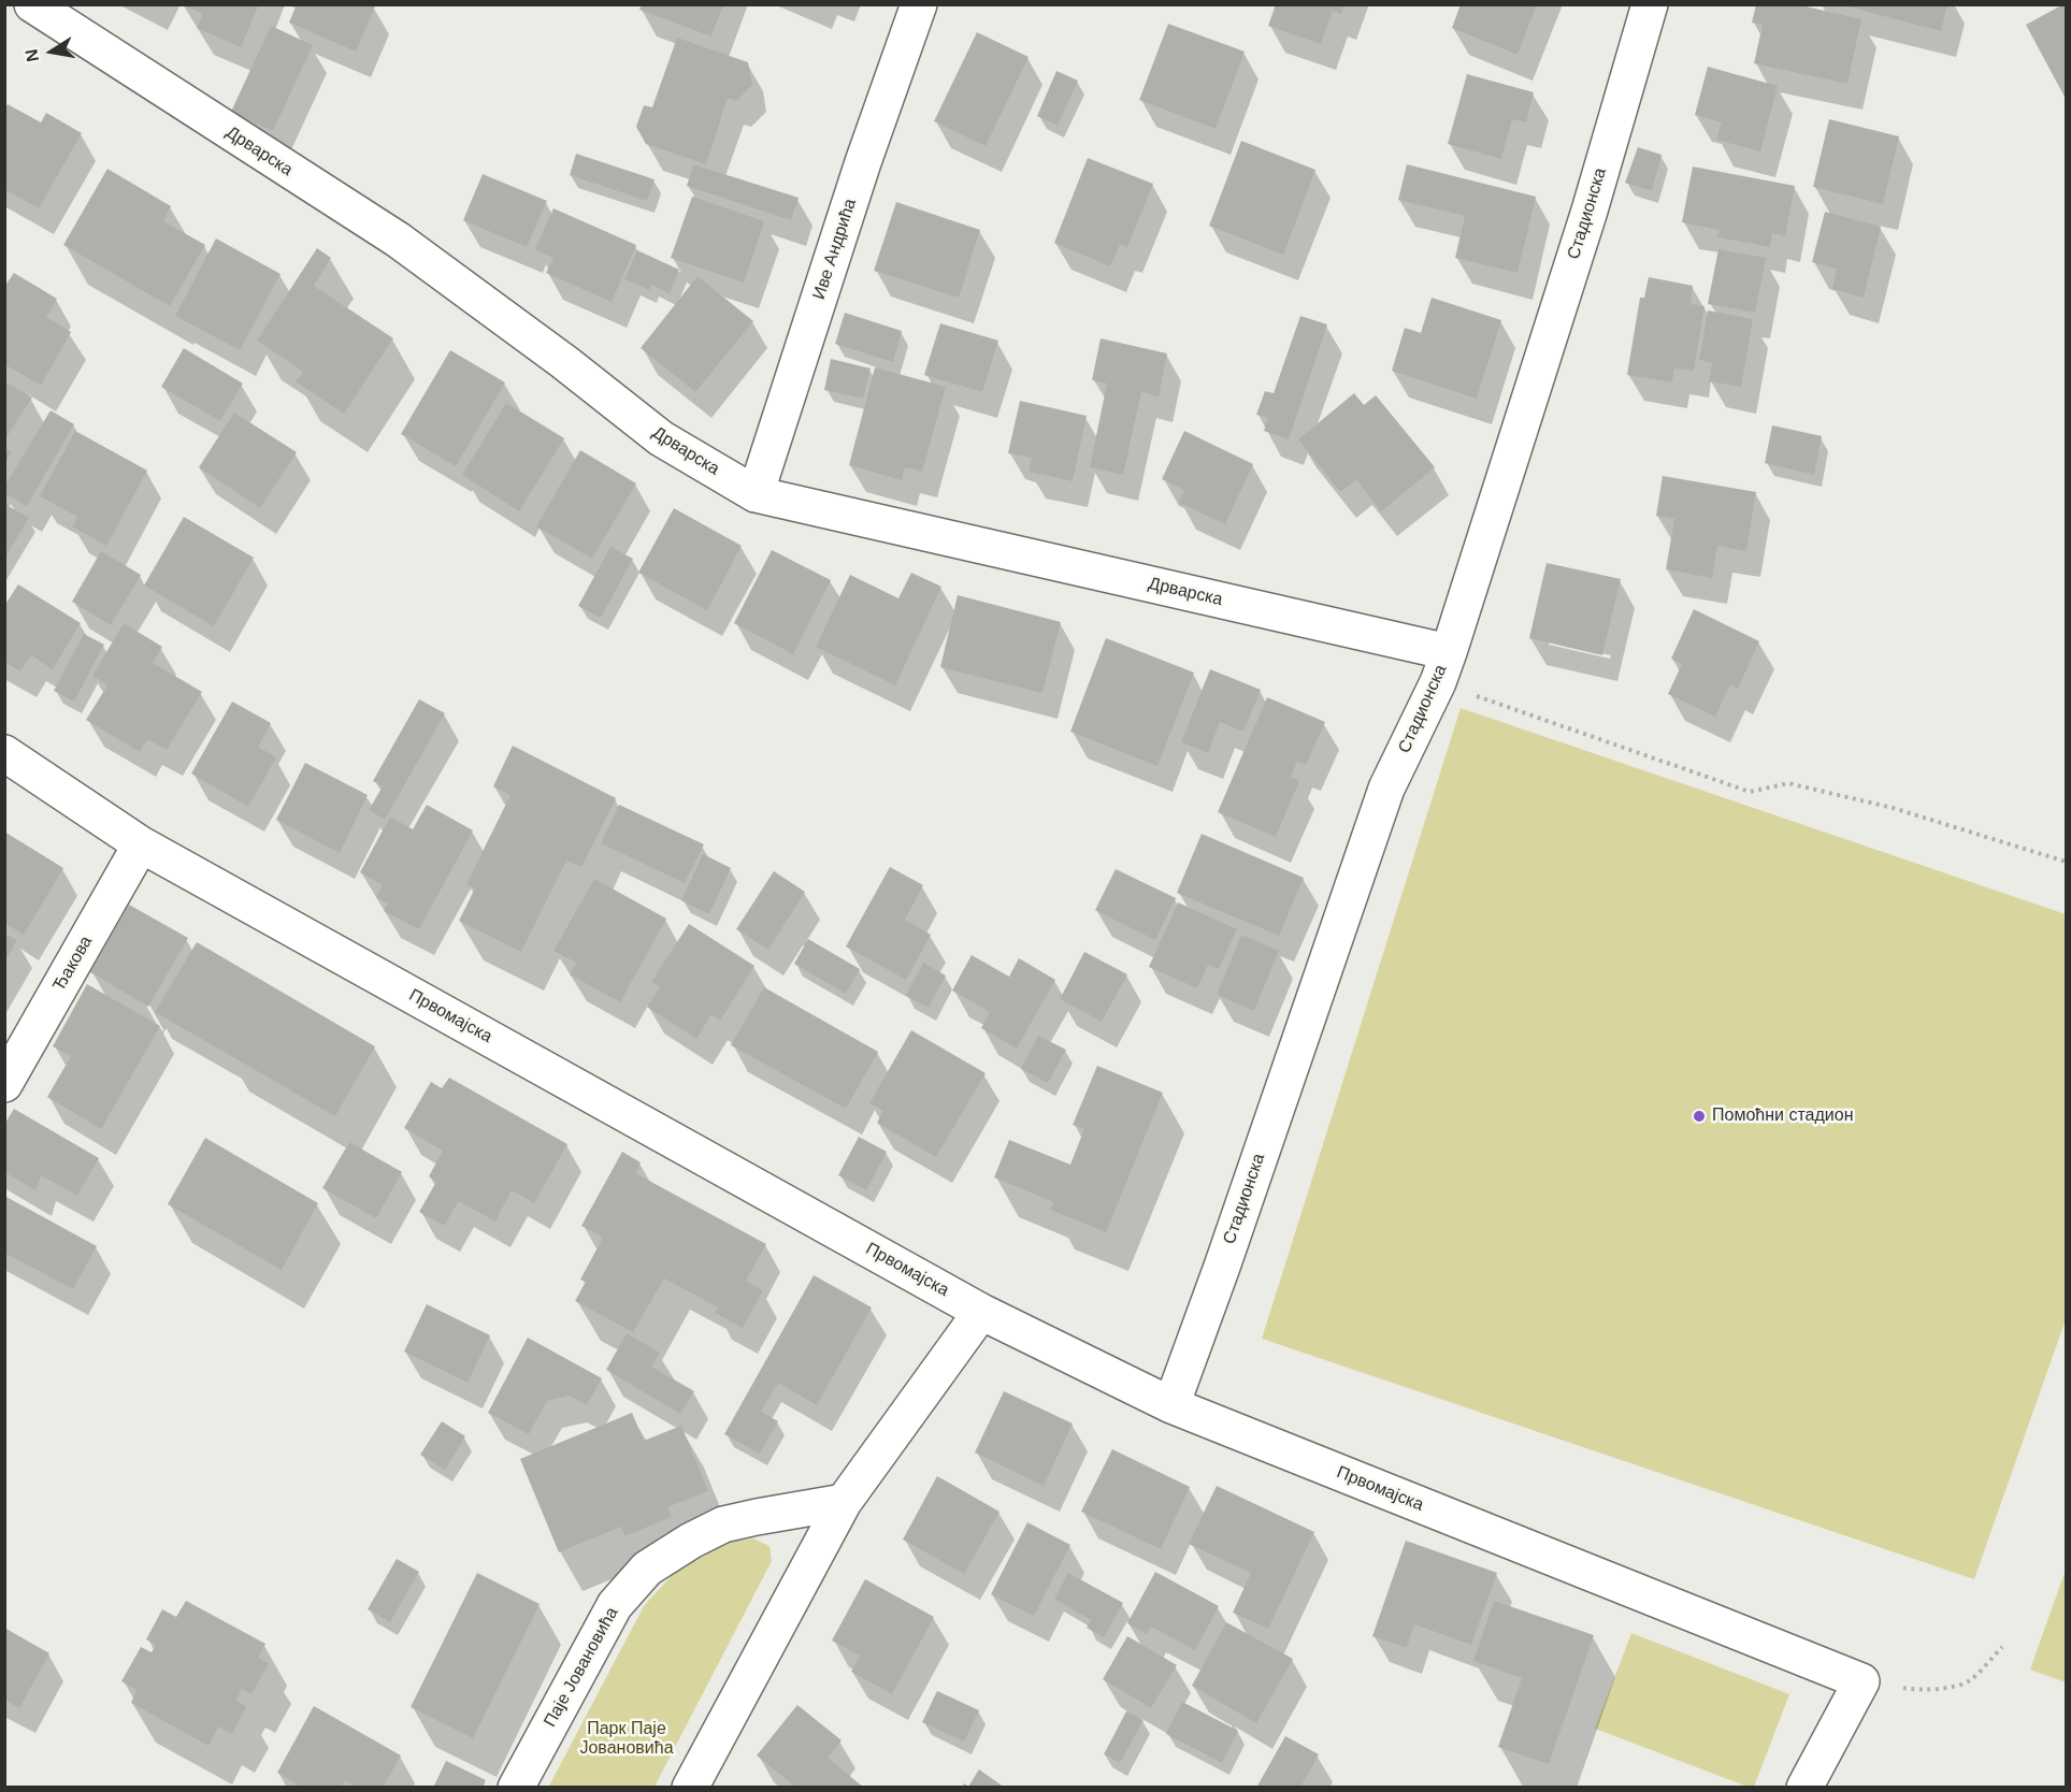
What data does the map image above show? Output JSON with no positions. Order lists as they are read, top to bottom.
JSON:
{
  "streets": {
    "street": [
      "Дрварска",
      "Стадионска",
      "Иве Андрића",
      "Ђакова",
      "Првомајска",
      "Паје Јовановића"
    ]
  },
  "crossings": [
    ["Дрварска", "Стадионска"],
    ["Дрварска", "Иве Андрића"],
    ["Стадионска", "Првомајска"],
    ["Ђакова", "Првомајска"]
  ],
  "parks": ["Парк Паје Јовановића"],
  "places": ["Помоћни стадион"],
  "north": "left"
}
